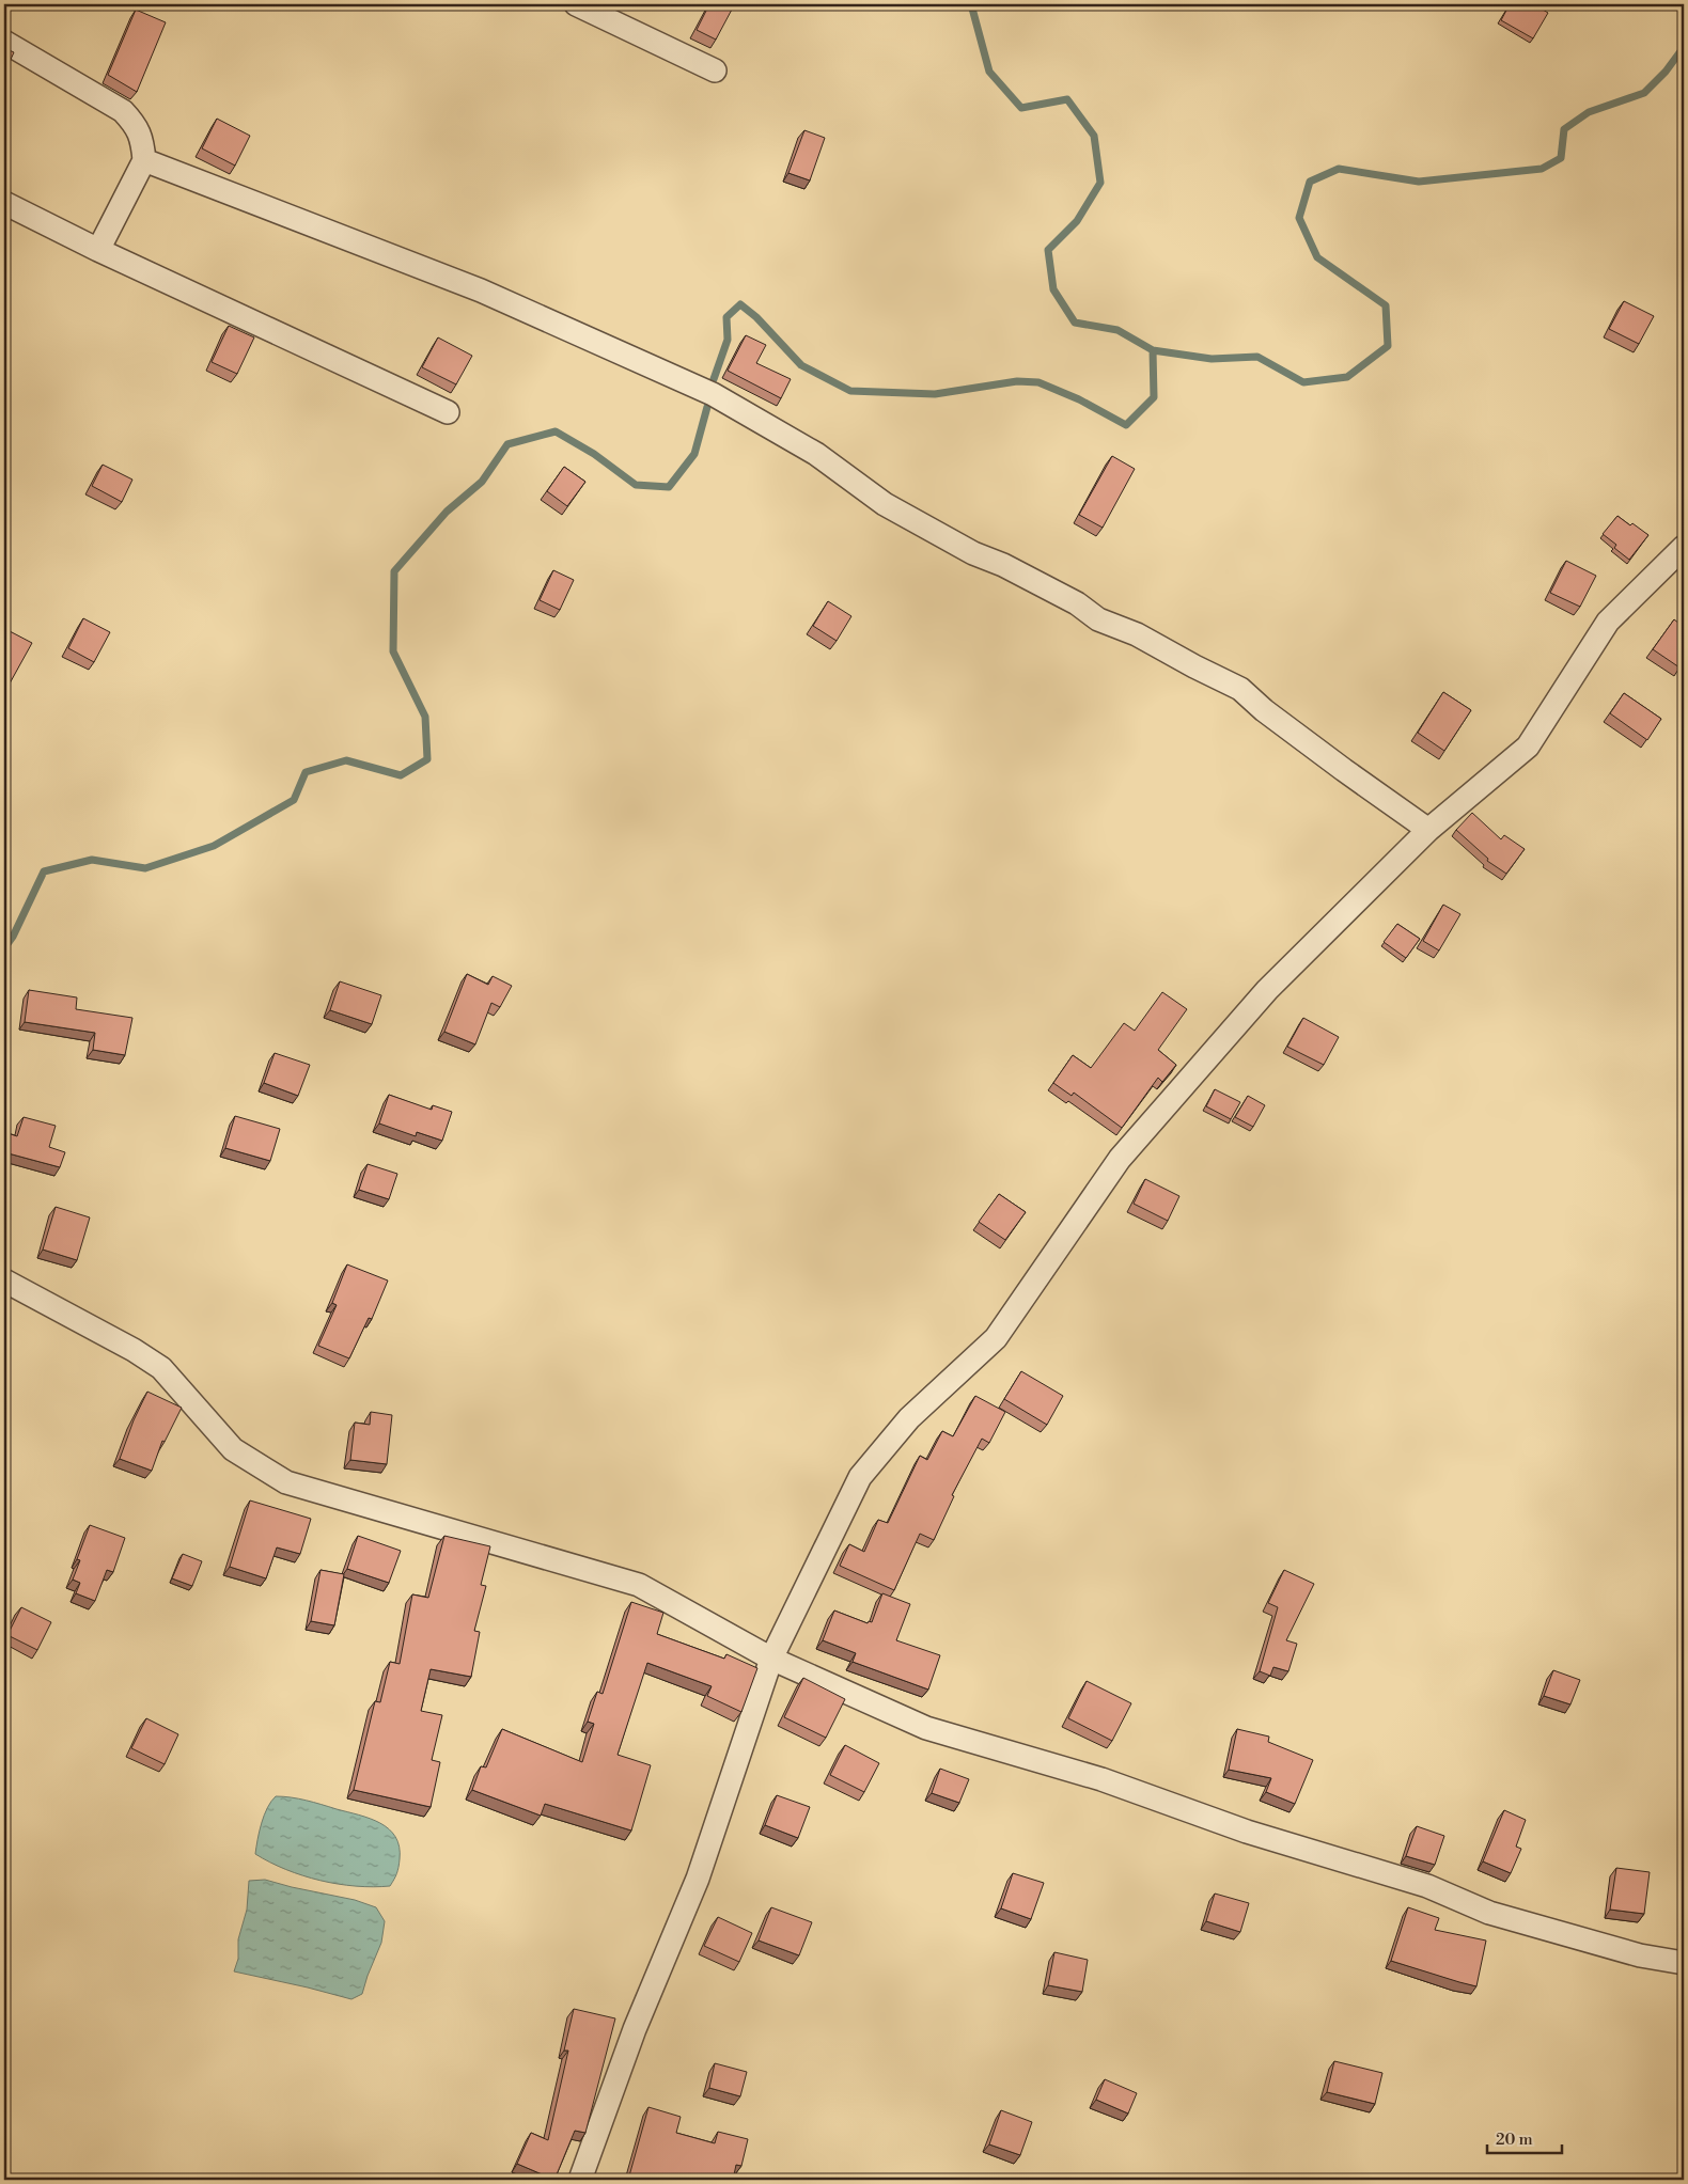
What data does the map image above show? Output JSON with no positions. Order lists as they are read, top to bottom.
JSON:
{
  "scale_bar": "20 m"
}
